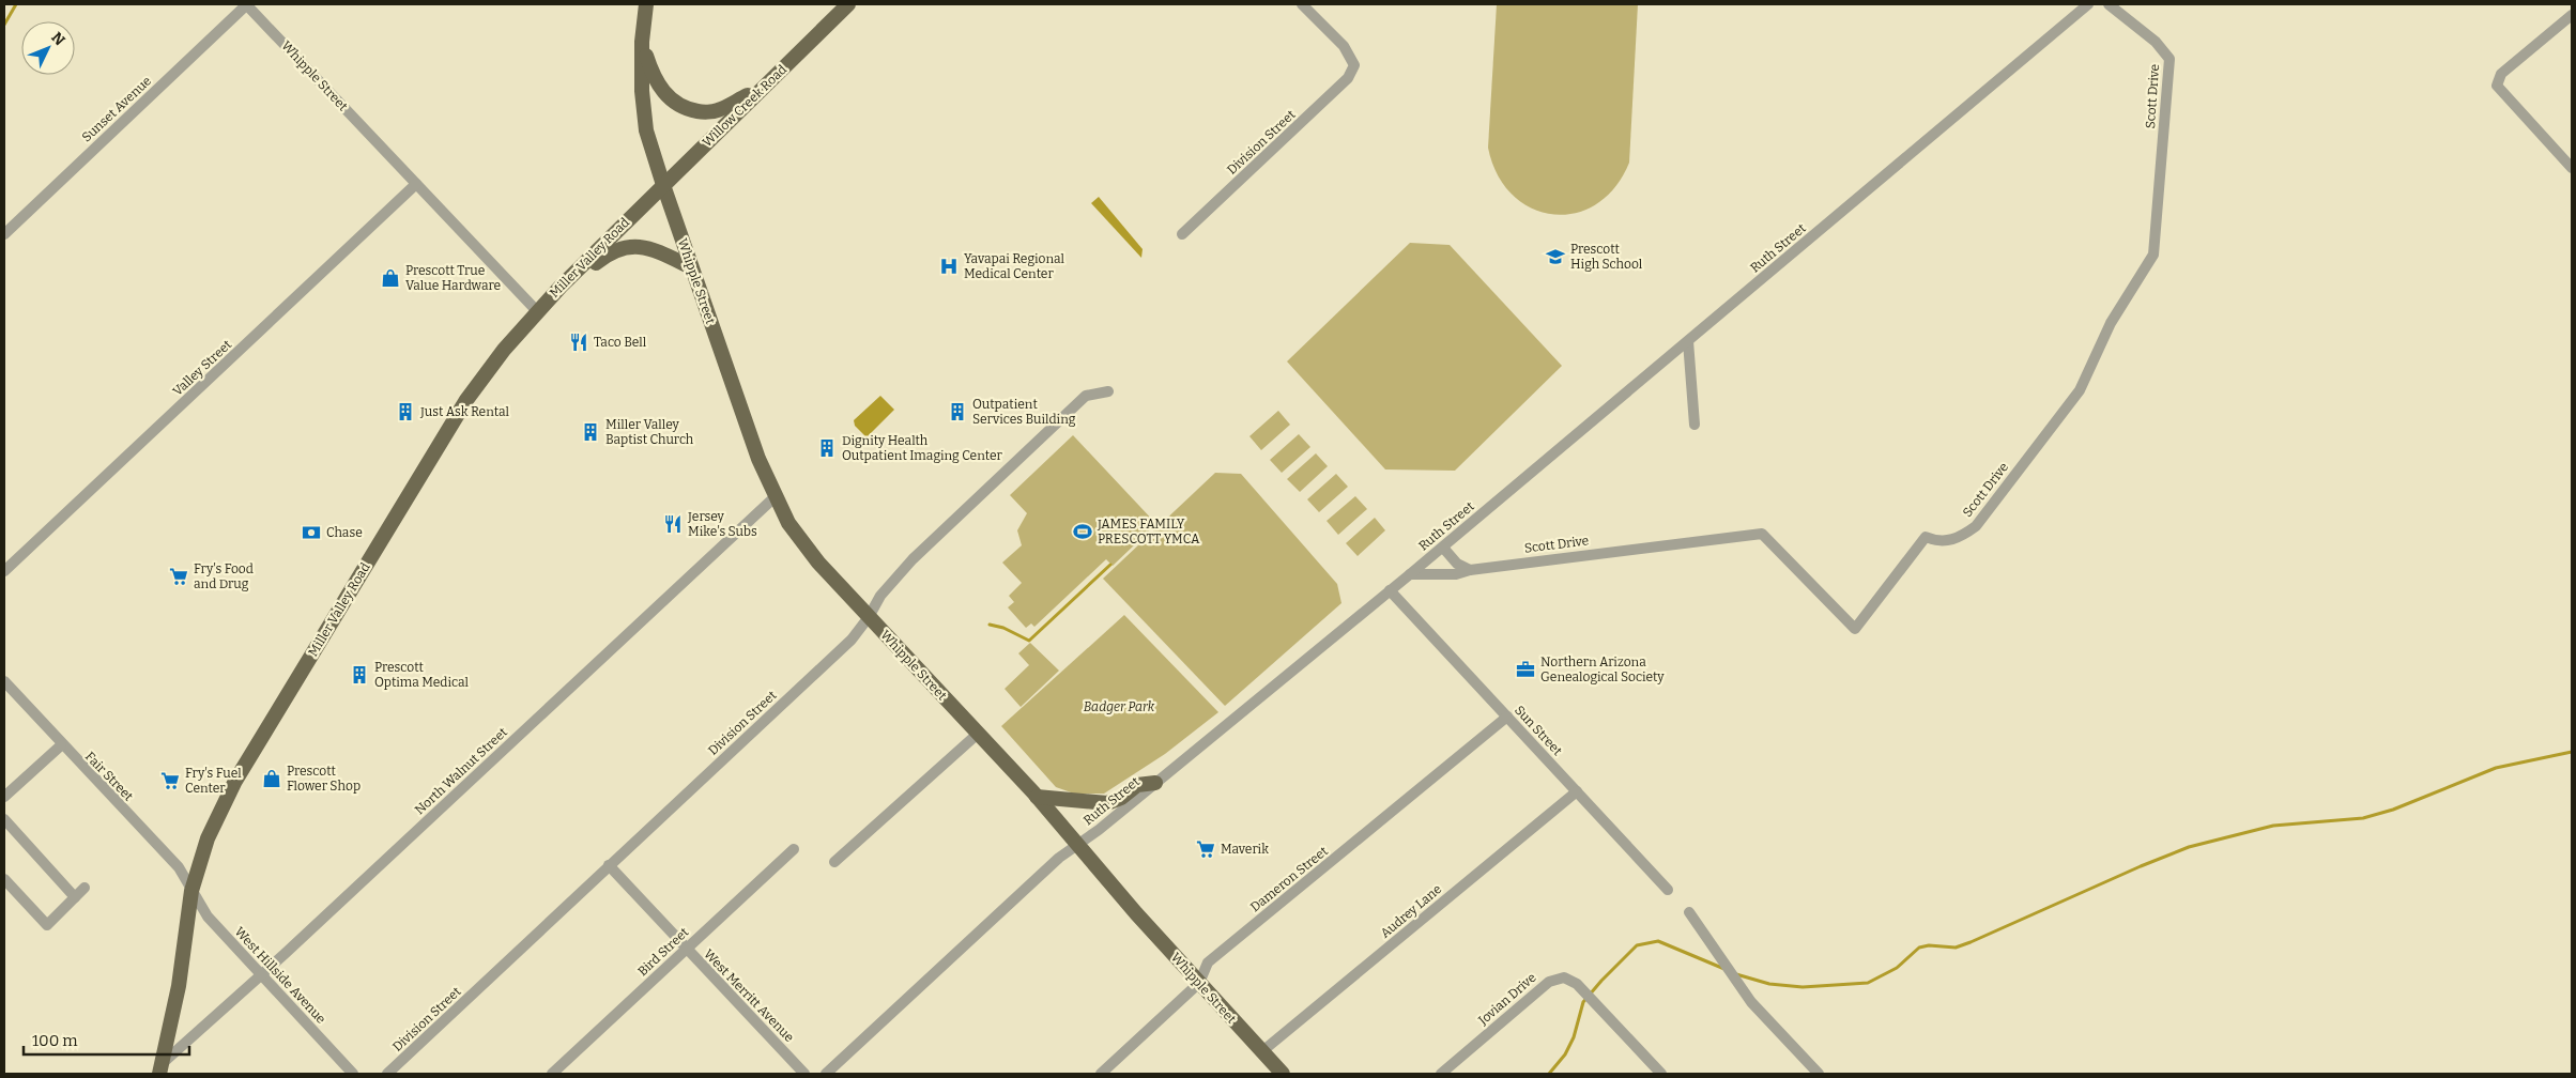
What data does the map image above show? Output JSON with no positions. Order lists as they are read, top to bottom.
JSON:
{
  "streets": {
    "main road": ["Whipple Street", "Willow Creek Road", "Miller Valley Road"],
    "street": [
      "Scott Drive",
      "Sunset Avenue",
      "Division Street",
      "Ruth Street",
      "Valley Street",
      "Sun Street",
      "North Walnut Street",
      "Fair Street",
      "Dameron Street",
      "Audrey Lane",
      "Bird Street",
      "West Hillside Avenue",
      "West Merritt Avenue",
      "Jovian Drive"
    ]
  },
  "crossings": [
    ["Whipple Street", "Willow Creek Road"],
    ["Whipple Street", "Sunset Avenue"],
    ["Whipple Street", "Division Street"],
    ["Whipple Street", "Ruth Street"],
    ["Whipple Street", "Miller Valley Road"],
    ["Whipple Street", "Valley Street"],
    ["Whipple Street", "North Walnut Street"],
    ["Whipple Street", "Dameron Street"],
    ["Whipple Street", "Audrey Lane"],
    ["Scott Drive", "Ruth Street"],
    ["Willow Creek Road", "Miller Valley Road"],
    ["Division Street", "West Merritt Avenue"],
    ["Ruth Street", "Sun Street"],
    ["Miller Valley Road", "North Walnut Street"],
    ["Miller Valley Road", "Fair Street"],
    ["Miller Valley Road", "West Hillside Avenue"],
    ["Sun Street", "Dameron Street"],
    ["Sun Street", "Audrey Lane"],
    ["North Walnut Street", "West Hillside Avenue"],
    ["Fair Street", "West Hillside Avenue"],
    ["Bird Street", "West Merritt Avenue"]
  ],
  "parks": ["Badger Park"],
  "places": {
    "school or university": ["Prescott High School"],
    "hospital": ["Yavapai Regional Medical Center"],
    "shop": ["Prescott True Value Hardware", "Prescott Flower Shop"],
    "restaurant": ["Taco Bell", "Jersey Mike's Subs"],
    "building": [
      "Just Ask Rental",
      "Outpatient Services Building",
      "Miller Valley Baptist Church",
      "Dignity Health Outpatient Imaging Center",
      "Prescott Optima Medical"
    ],
    "sports": ["JAMES FAMILY PRESCOTT YMCA"],
    "bank": ["Chase"],
    "supermarket": ["Fry's Food and Drug", "Fry's Fuel Center", "Maverik"],
    "office": ["Northern Arizona Genealogical Society"]
  },
  "scale_bar": "100 m",
  "north": "top right"
}
